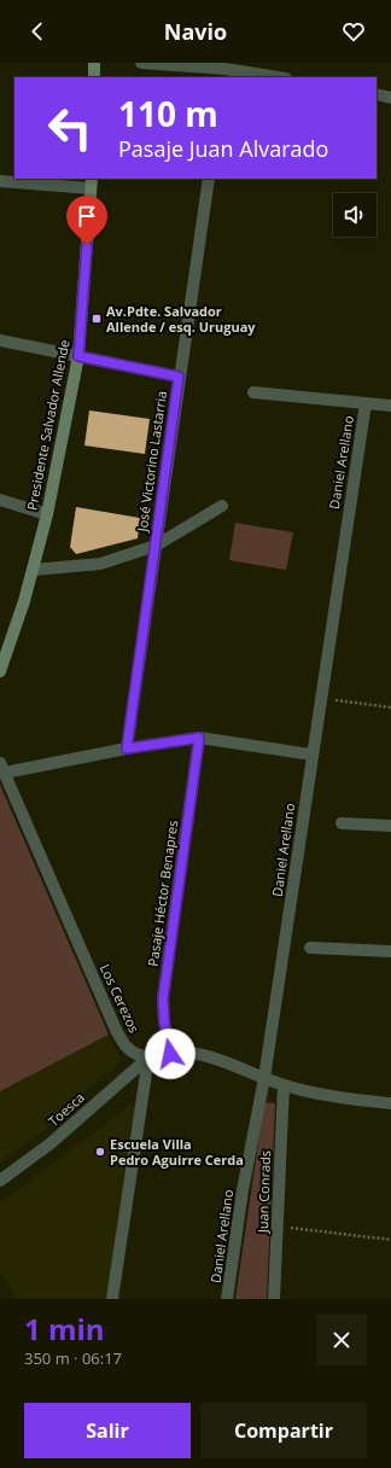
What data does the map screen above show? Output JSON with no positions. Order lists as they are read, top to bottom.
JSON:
{
  "streets": {
    "main road": ["Presidente Salvador Allende"],
    "street": [
      "José Victorino Lastarria",
      "Daniel Arellano",
      "Pasaje Héctor Benapres",
      "Los Cerezos",
      "Toesca",
      "Juan Conrads"
    ]
  },
  "crossings": [
    ["Los Cerezos", "Toesca"]
  ],
  "places": {
    "transit": ["Av.Pdte. Salvador Allende / esq. Uruguay"],
    "other": ["Escuela Villa Pedro Aguirre Cerda"]
  },
  "page": {
    "header": "Navio",
    "turn": ["110 m", "Pasaje Juan Alvarado"],
    "heading": ["1 min", "350 m · 06:17"],
    "buttons": ["Salir", "Compartir"]
  }
}
